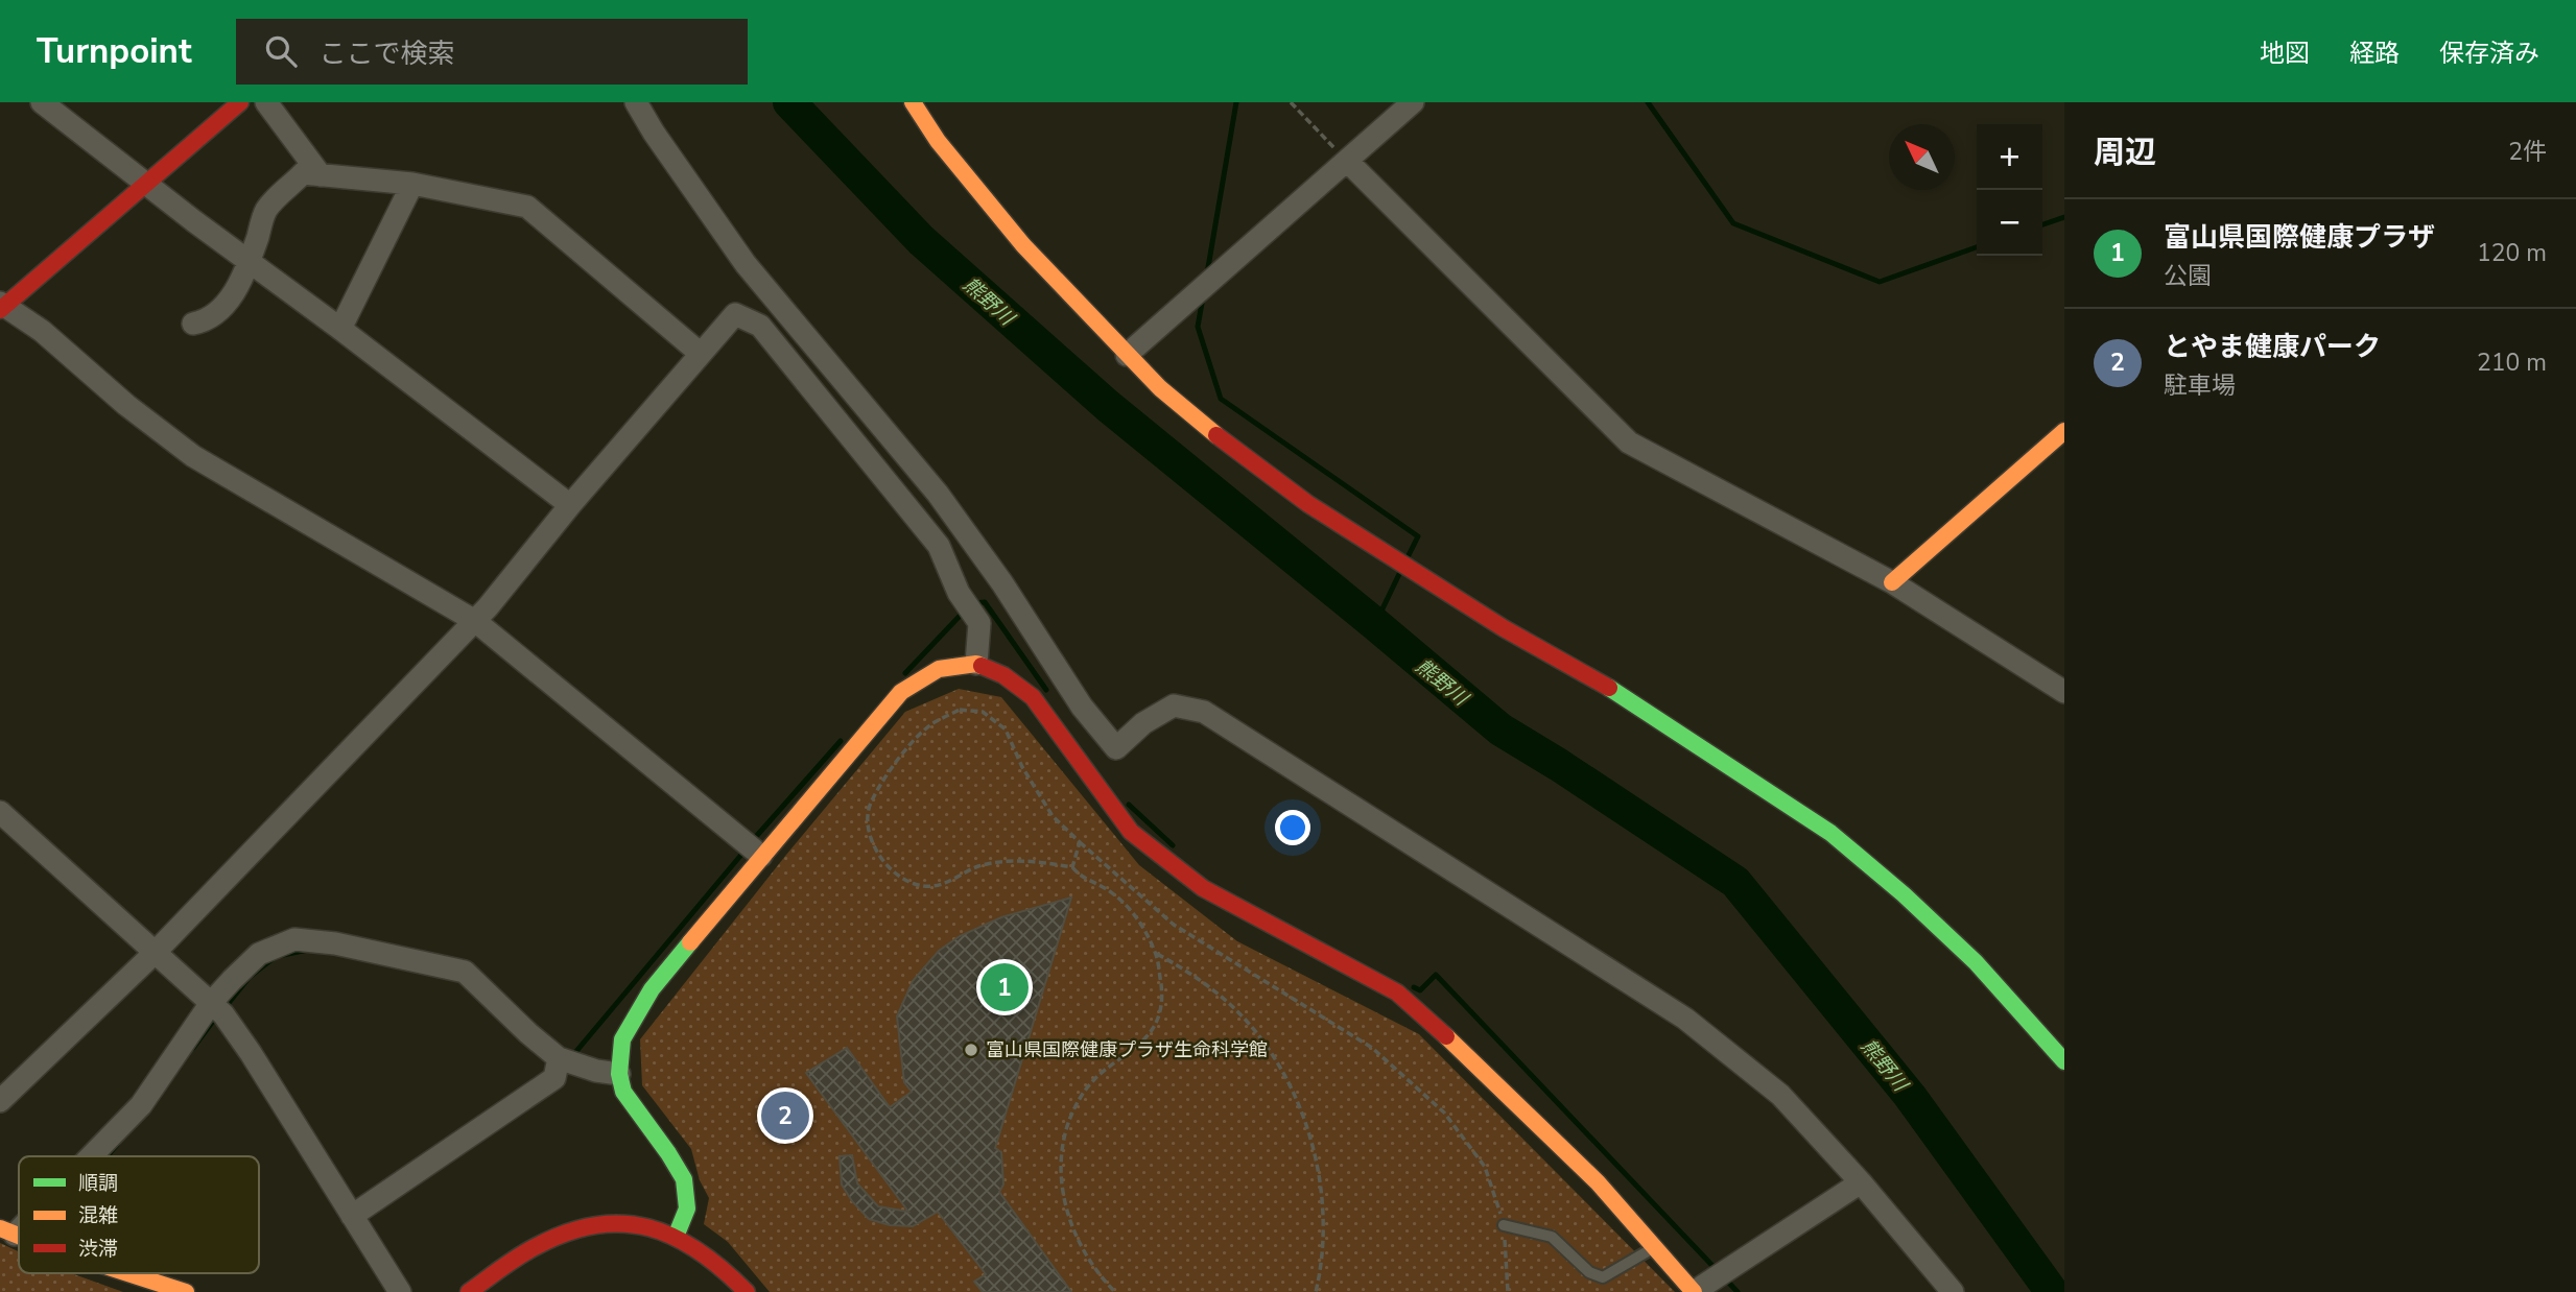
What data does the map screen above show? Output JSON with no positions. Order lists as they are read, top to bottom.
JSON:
{
  "water": ["熊野川"],
  "places": ["富山県国際健康プラザ生命科学館"],
  "legend": ["順調", "混雑", "渋滞"],
  "north": "top left",
  "page": {
    "header": "Turnpoint",
    "search": "ここで検索",
    "nav": ["地図", "経路", "保存済み"],
    "heading": ["周辺", "2件"],
    "map_buttons": ["+", "−"],
    "list": [
      {
        "mark": "1",
        "name": "富山県国際健康プラザ",
        "note": "公園",
        "value": "120 m"
      },
      {
        "mark": "2",
        "name": "とやま健康パーク",
        "note": "駐車場",
        "value": "210 m"
      }
    ],
    "pins": ["1", "2"]
  }
}
